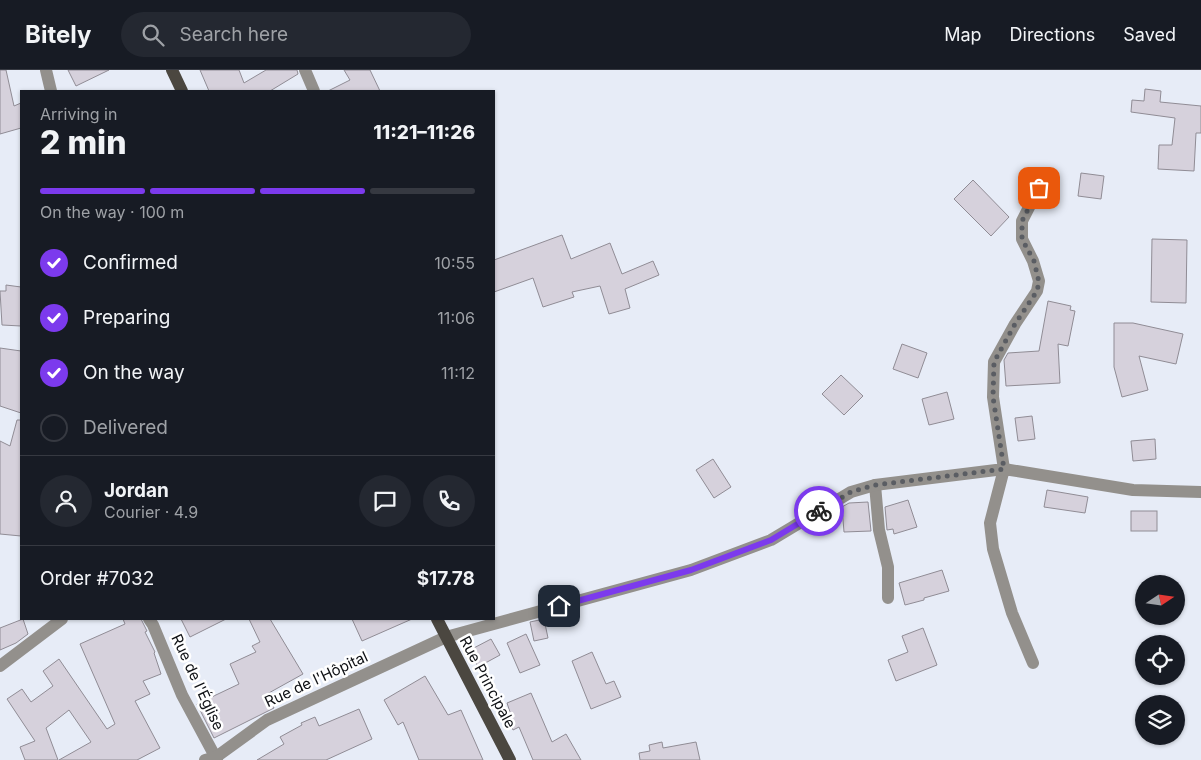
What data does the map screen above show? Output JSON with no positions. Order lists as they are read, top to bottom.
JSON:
{
  "streets": {
    "main road": ["Rue Principale"],
    "street": ["Rue de l'Hôpital", "Rue de l'Église"]
  },
  "crossings": [
    ["Rue de l'Hôpital", "Rue de l'Église"],
    ["Rue de l'Hôpital", "Rue Principale"]
  ],
  "north": "right",
  "page": {
    "header": "Bitely",
    "search": "Search here",
    "nav": ["Map", "Directions", "Saved"],
    "heading": ["2 min", "Arriving in", "11:21–11:26"],
    "panel": [
      "Jordan",
      "Courier · 4.9",
      "Order #7032",
      "$17.78"
    ],
    "bar": "On the way · 100 m",
    "list": [
      ["Confirmed", "10:55"],
      ["Preparing", "11:06"],
      ["On the way", "11:12"],
      "Delivered"
    ]
  }
}
